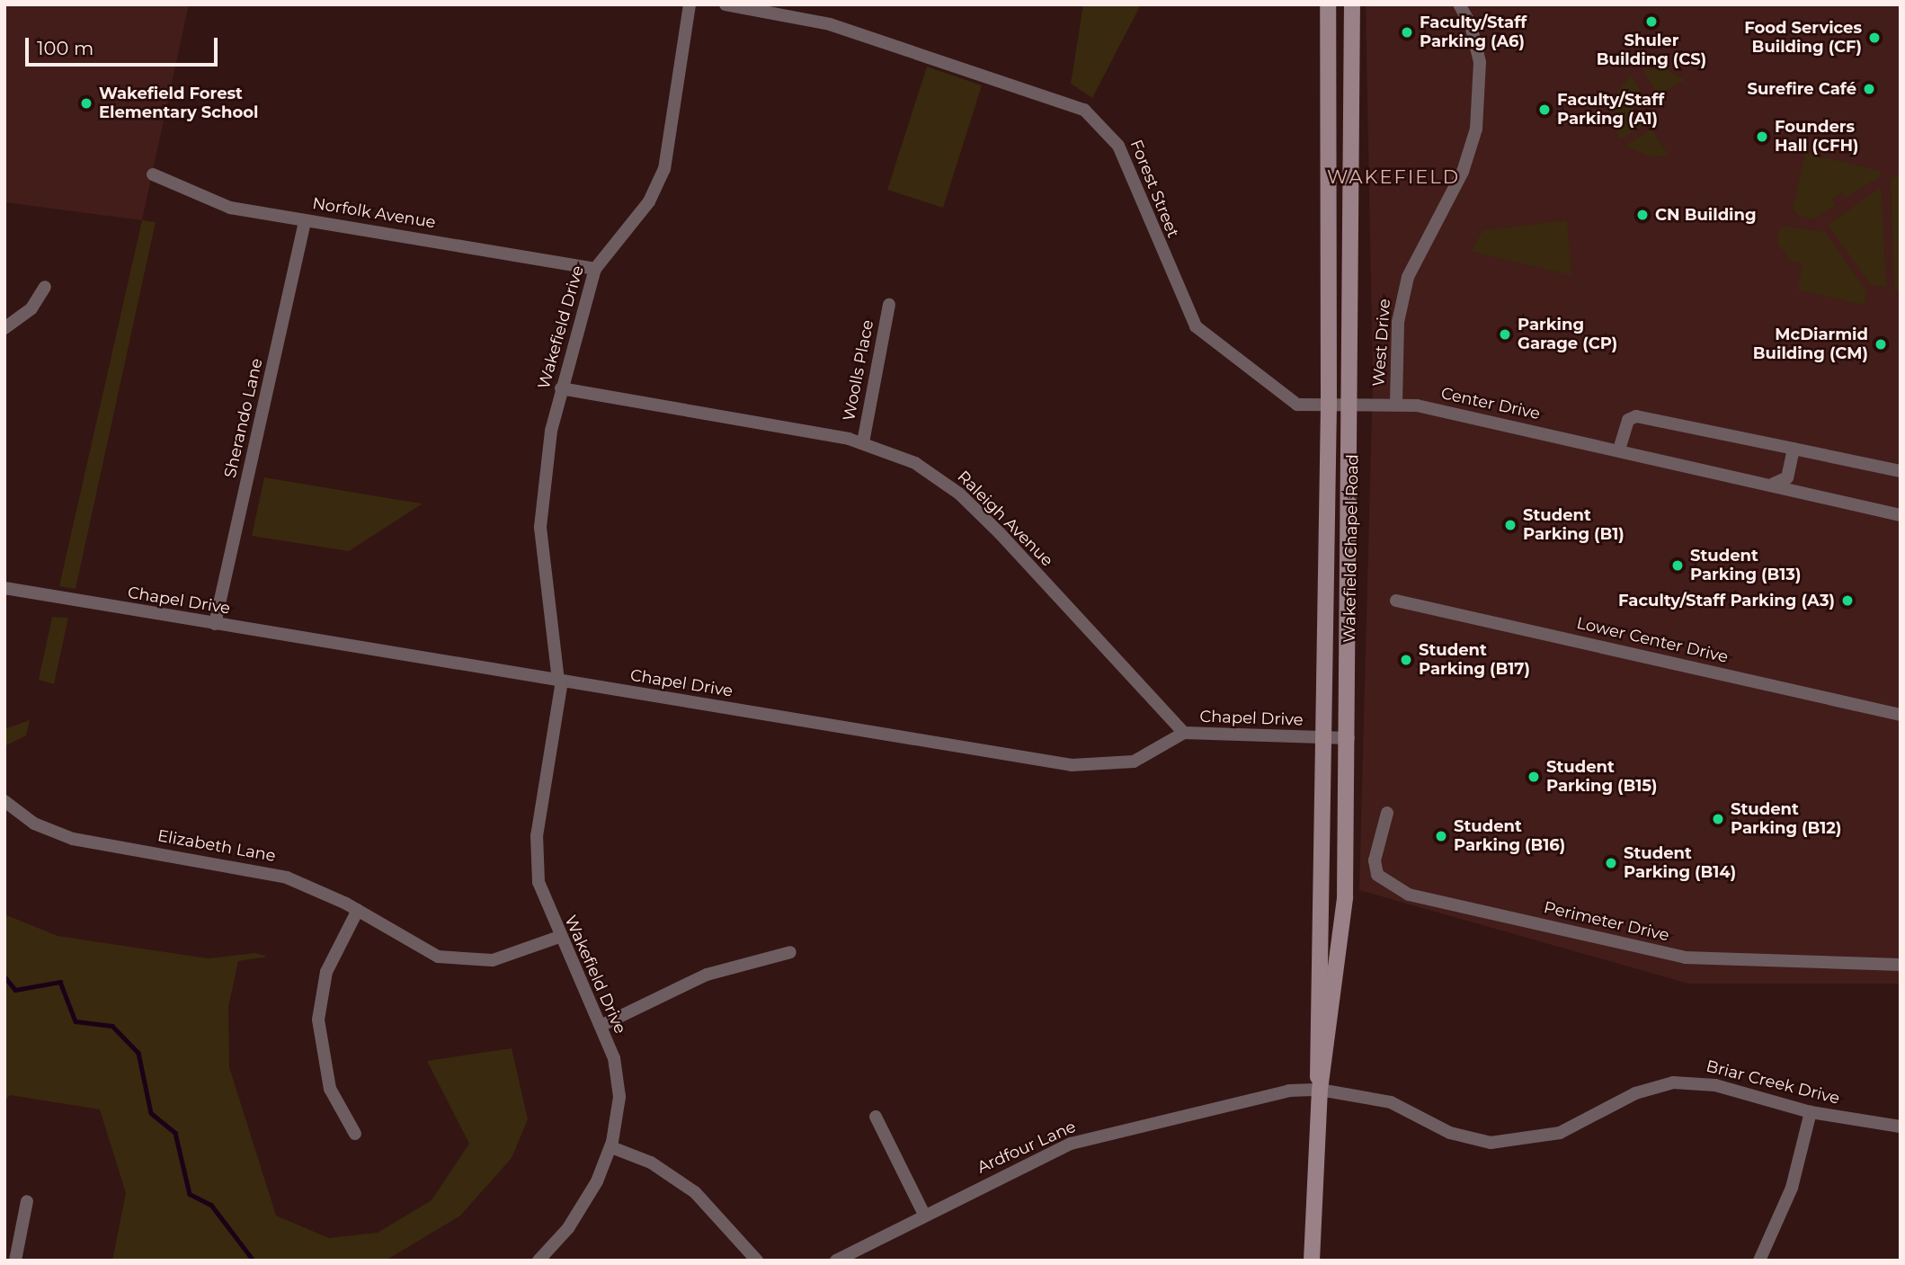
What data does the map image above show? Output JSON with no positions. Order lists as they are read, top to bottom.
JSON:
{
  "streets": {
    "main road": ["Wakefield Chapel Road"],
    "street": [
      "Forest Street",
      "Norfolk Avenue",
      "Wakefield Drive",
      "West Drive",
      "Woolls Place",
      "Center Drive",
      "Sherando Lane",
      "Raleigh Avenue",
      "Chapel Drive",
      "Lower Center Drive",
      "Elizabeth Lane",
      "Perimeter Drive",
      "Briar Creek Drive",
      "Ardfour Lane"
    ]
  },
  "crossings": [
    ["Forest Street", "Center Drive"],
    ["Forest Street", "Wakefield Chapel Road"],
    ["Norfolk Avenue", "Wakefield Drive"],
    ["Norfolk Avenue", "Sherando Lane"],
    ["Wakefield Drive", "Raleigh Avenue"],
    ["Wakefield Drive", "Chapel Drive"],
    ["Wakefield Drive", "Elizabeth Lane"],
    ["West Drive", "Center Drive"],
    ["Woolls Place", "Raleigh Avenue"],
    ["Center Drive", "Wakefield Chapel Road"],
    ["Sherando Lane", "Chapel Drive"],
    ["Raleigh Avenue", "Chapel Drive"],
    ["Wakefield Chapel Road", "Chapel Drive"],
    ["Wakefield Chapel Road", "Briar Creek Drive"],
    ["Wakefield Chapel Road", "Ardfour Lane"],
    ["Briar Creek Drive", "Ardfour Lane"]
  ],
  "districts": ["WAKEFIELD"],
  "places": [
    "Shuler Building (CS)",
    "Faculty/Staff Parking (A6)",
    "Food Services Building (CF)",
    "Surefire Café",
    "Wakefield Forest Elementary School",
    "Faculty/Staff Parking (A1)",
    "Founders Hall (CFH)",
    "CN Building",
    "Parking Garage (CP)",
    "McDiarmid Building (CM)",
    "Student Parking (B1)",
    "Student Parking (B13)",
    "Faculty/Staff Parking (A3)",
    "Student Parking (B17)",
    "Student Parking (B15)",
    "Student Parking (B12)",
    "Student Parking (B16)",
    "Student Parking (B14)"
  ],
  "scale_bar": "100 m"
}
